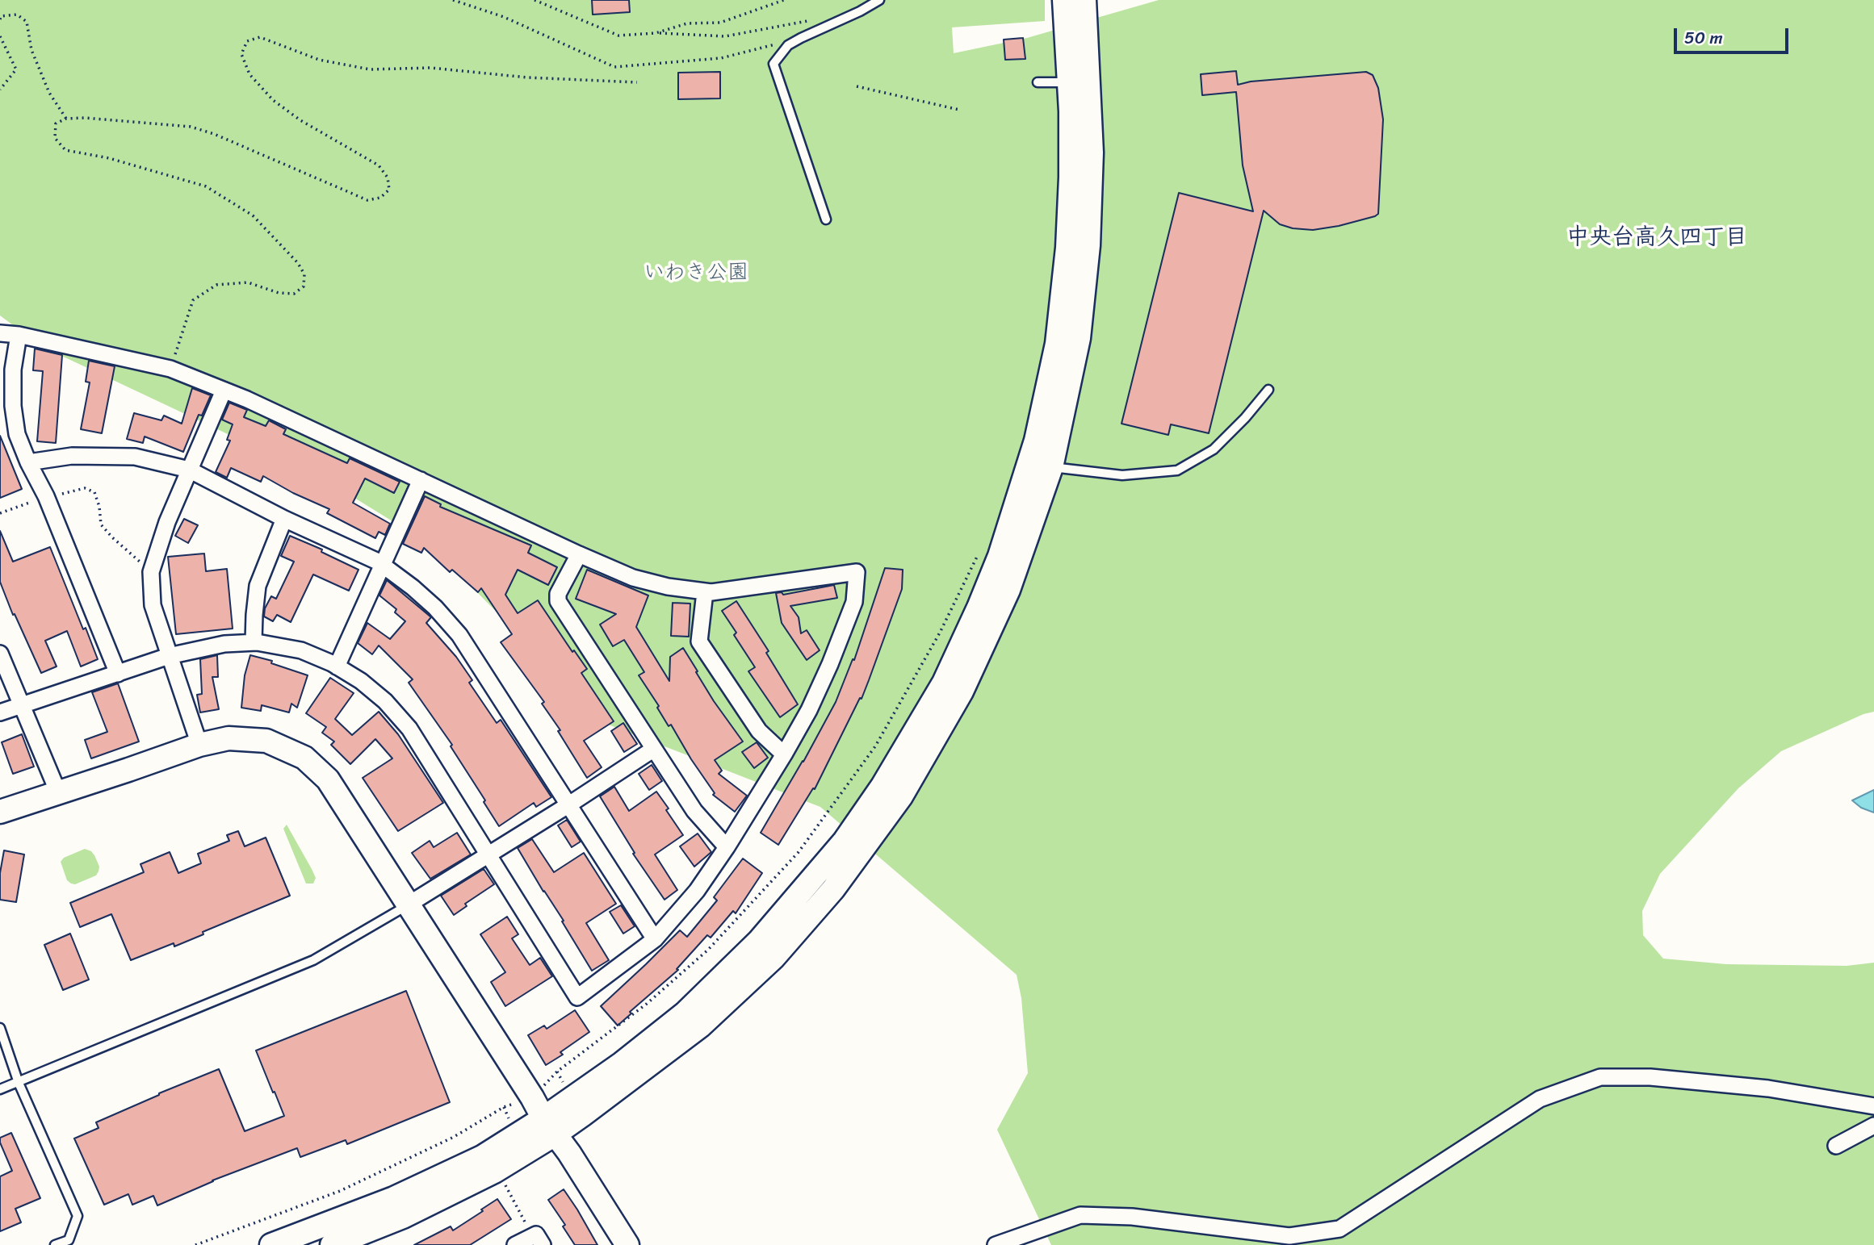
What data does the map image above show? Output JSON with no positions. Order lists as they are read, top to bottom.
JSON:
{
  "districts": ["中央台高久四丁目"],
  "parks": ["いわき公園"],
  "scale_bar": "50 m"
}
